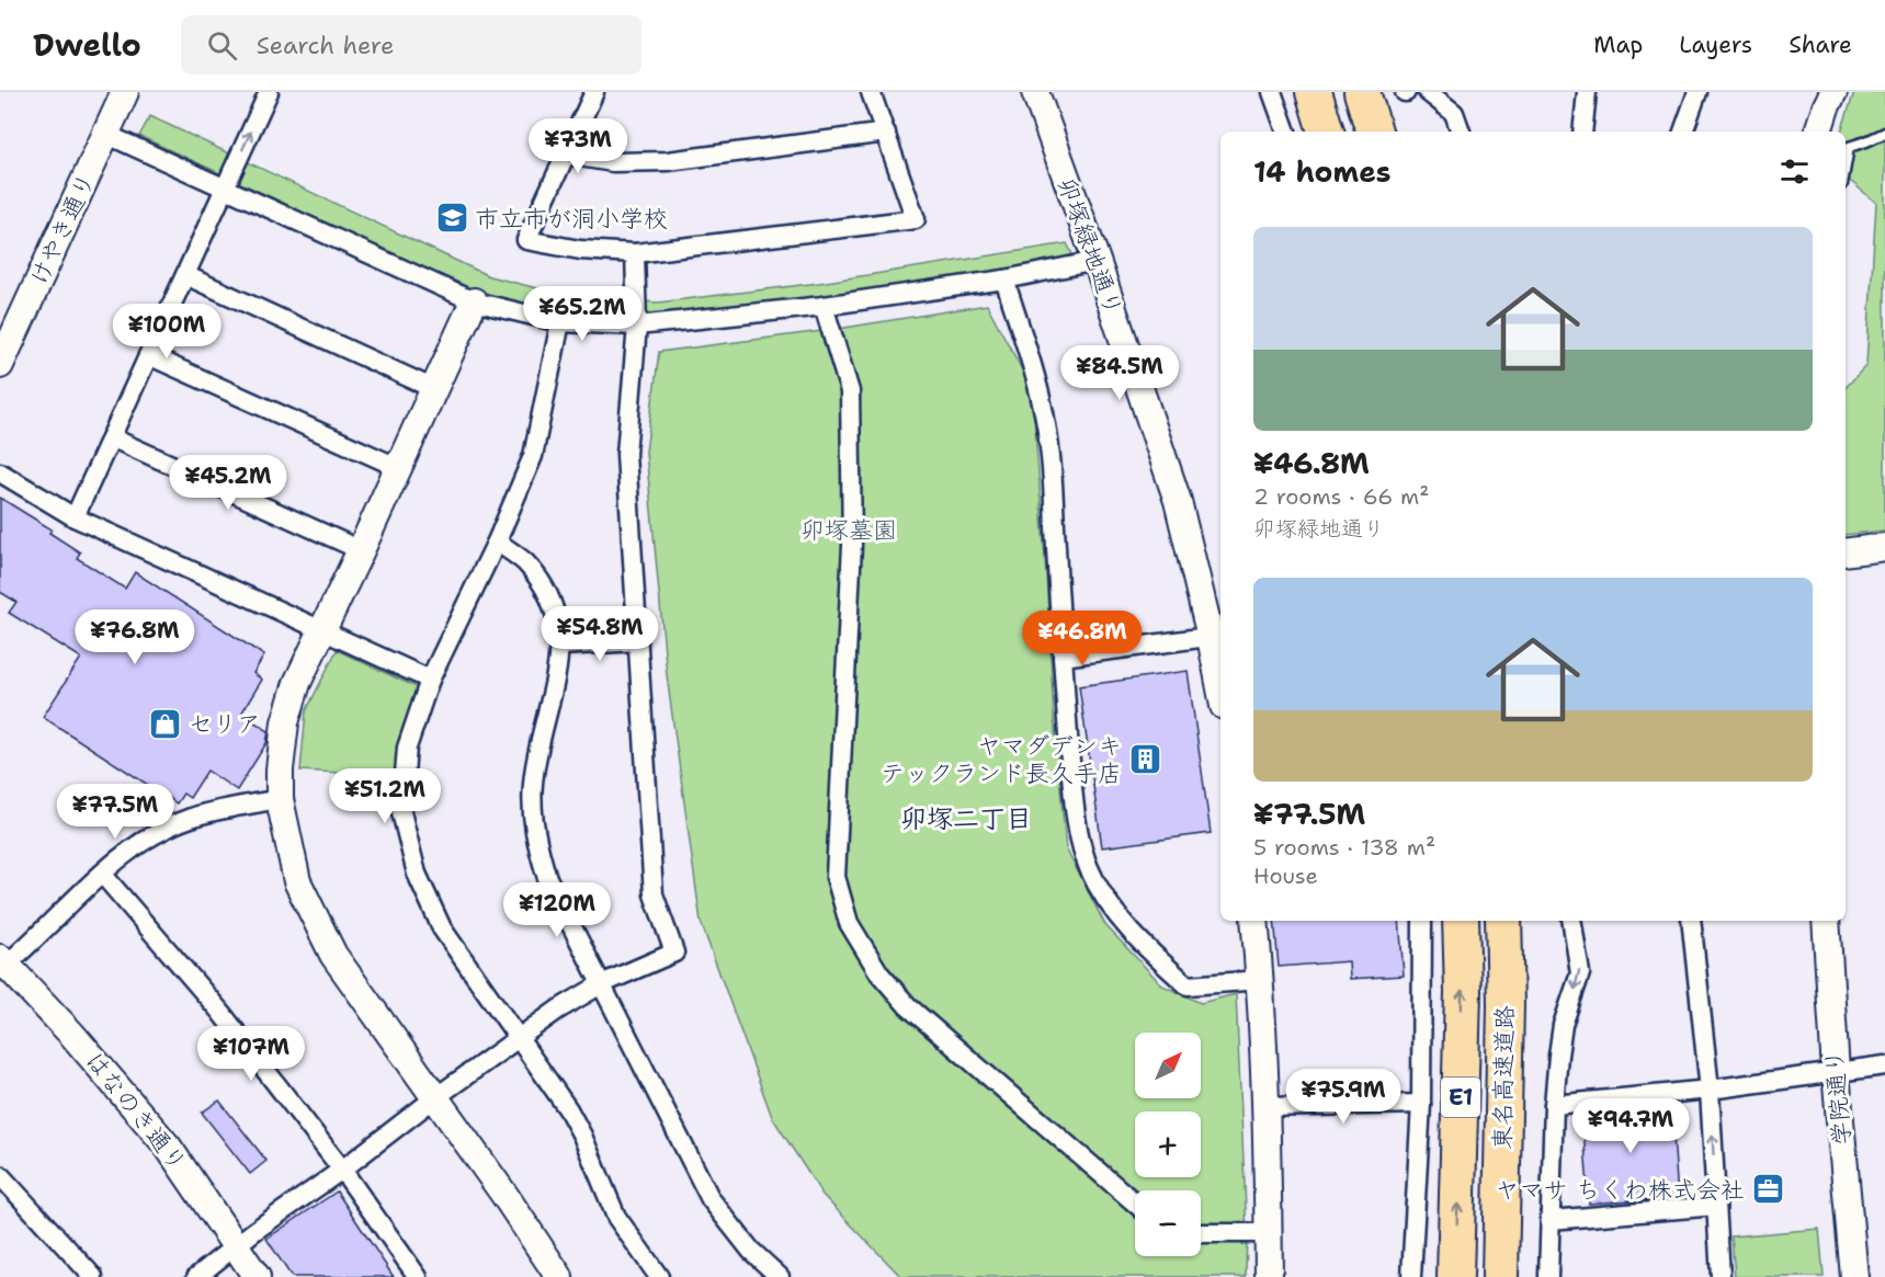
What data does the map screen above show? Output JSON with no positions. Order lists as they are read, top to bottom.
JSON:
{
  "streets": {
    "highway": ["東名高速道路", "E1"],
    "street": [
      "けやき通り",
      "卯塚緑地通り",
      "学院通り",
      "はなのき通り"
    ]
  },
  "districts": ["卯塚二丁目"],
  "parks": ["卯塚墓園"],
  "places": {
    "school or university": ["市立市が洞小学校"],
    "shop": ["セリア"],
    "building": ["ヤマダデンキ テックランド長久手店"],
    "office": ["ヤマサ ちくわ株式会社"]
  },
  "north": "top right",
  "page": {
    "header": "Dwello",
    "search": "Search here",
    "nav": ["Map", "Layers", "Share"],
    "price": [
      "¥73M",
      "¥65.2M",
      "¥100M",
      "¥84.5M",
      "¥45.2M",
      "¥54.8M",
      "¥76.8M",
      "¥46.8M",
      "¥51.2M",
      "¥77.5M",
      "¥120M",
      "¥107M",
      "¥75.9M",
      "¥94.7M"
    ],
    "heading": "14 homes",
    "list": [
      {
        "name": "¥46.8M",
        "note": "2 rooms · 66 m² · 卯塚緑地通り"
      },
      {
        "name": "¥77.5M",
        "note": "5 rooms · 138 m² · House"
      }
    ],
    "map_buttons": ["+", "−"]
  }
}
